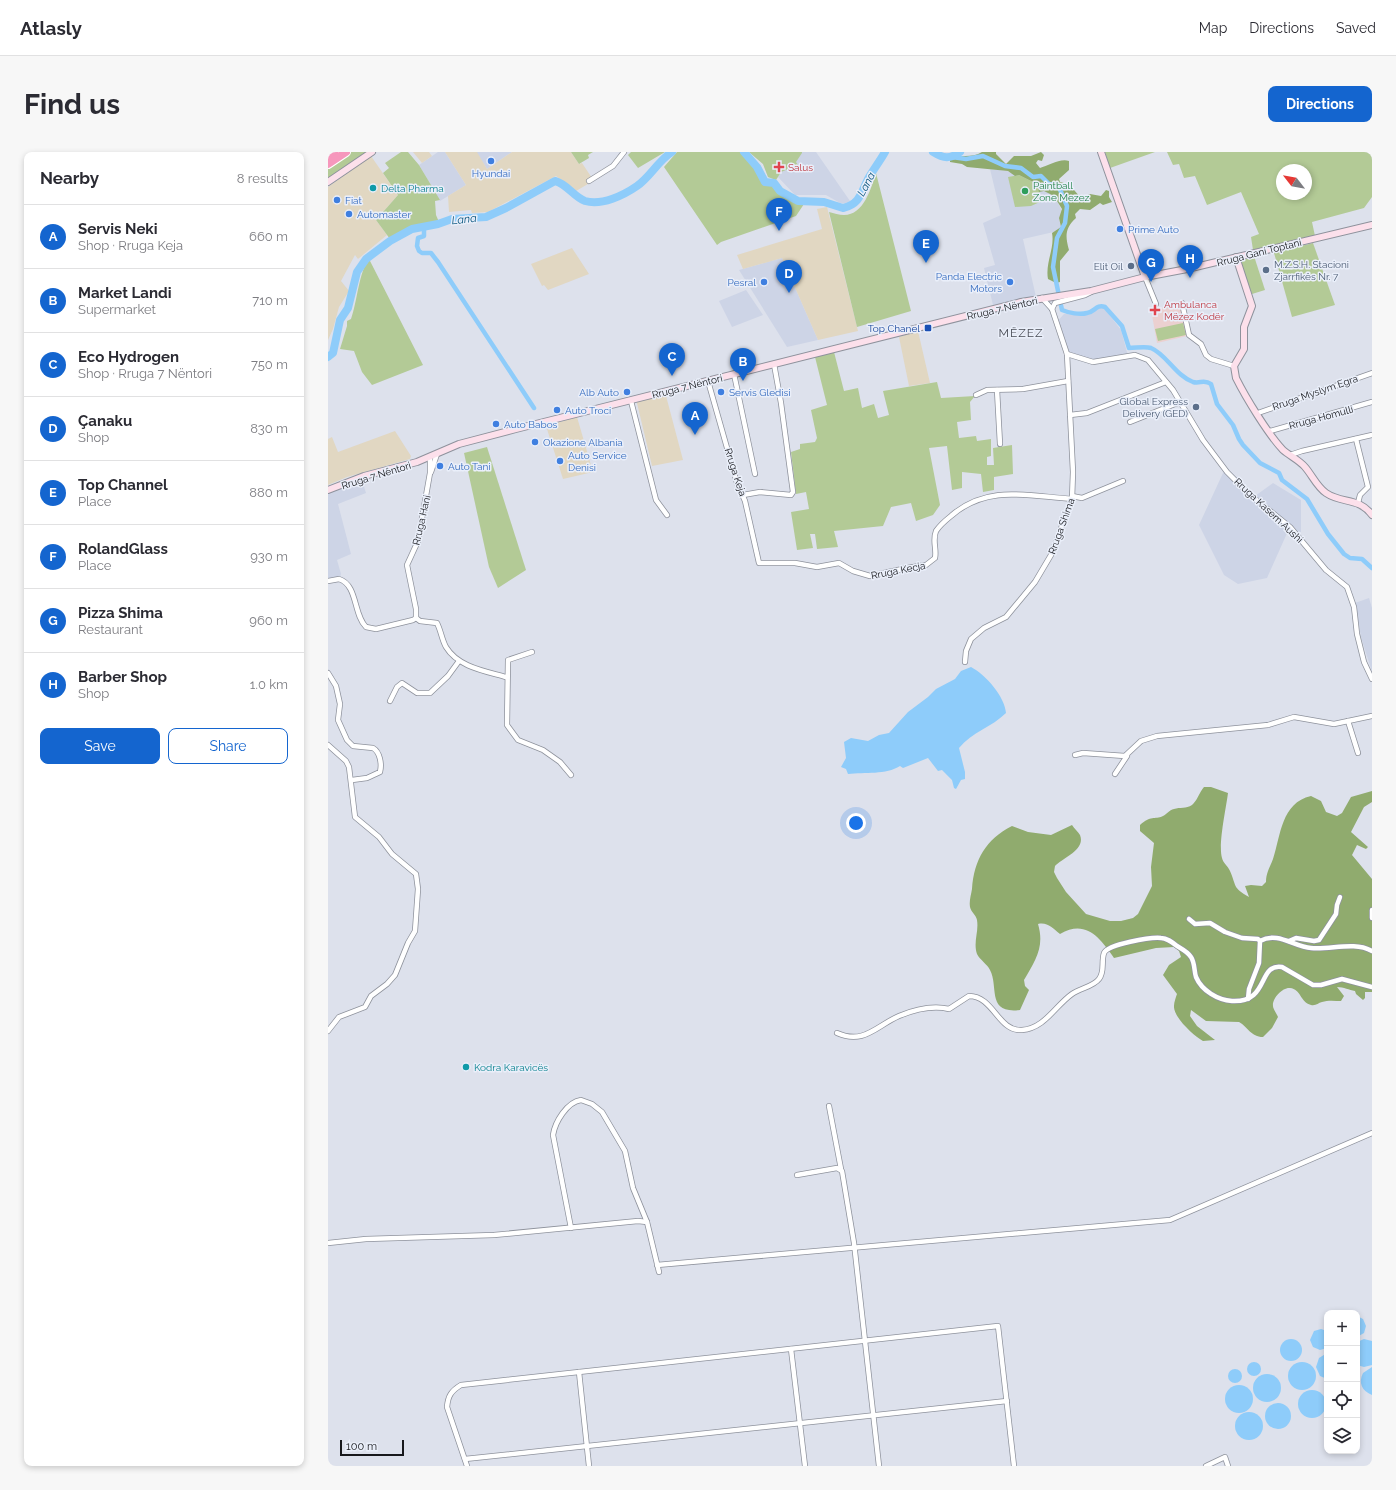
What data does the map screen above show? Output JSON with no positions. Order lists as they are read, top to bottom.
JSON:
{
  "streets": {
    "main road": ["Rruga Gani Toptani", "Rruga 7 Nëntori"],
    "street": [
      "Rruga Myslym Egra",
      "Rruga Homulli",
      "Rruga Keja",
      "Rruga Kasem Aushi",
      "Rruga Hani",
      "Rruga Shima",
      "Rruga Kecja"
    ]
  },
  "crossings": [
    ["Rruga Gani Toptani", "Rruga 7 Nëntori"],
    ["Rruga 7 Nëntori", "Rruga Keja"],
    ["Rruga 7 Nëntori", "Rruga Hani"],
    ["Rruga 7 Nëntori", "Rruga Shima"],
    ["Rruga Keja", "Rruga Kecja"],
    ["Rruga Kasem Aushi", "Rruga Shima"],
    ["Rruga Shima", "Rruga Kecja"]
  ],
  "districts": ["MËZEZ"],
  "water": ["Lana"],
  "places": {
    "other": [
      "Hyundai",
      "Delta Pharma",
      "Paintball Zone Mezez",
      "Fiat",
      "Automaster",
      "Prime Auto",
      "Elit Oil",
      "M.Z.S.H. Stacioni Zjarrfikës Nr. 7",
      "Pesral",
      "Panda Electric Motors",
      "Alb Auto",
      "Servis Gledisi",
      "Global Express Delivery (GED)",
      "Auto Troci",
      "Auto Babos",
      "Okazione Albania",
      "Auto Service Denisi",
      "Auto Tani",
      "Kodra Karavicës"
    ],
    "health": ["Salus", "Ambulanca Mëzez Kodër"],
    "transit": ["Top Chanel"]
  },
  "scale_bar": "100 m",
  "north": "top left",
  "page": {
    "header": "Atlasly",
    "nav": ["Map", "Directions", "Saved"],
    "buttons": [
      "Directions",
      ["Save", "Share"]
    ],
    "title": "Find us",
    "heading": ["Nearby", "8 results"],
    "pins": [
      "F",
      "E",
      "H",
      "G",
      "D",
      "C",
      "B",
      "A"
    ],
    "list": [
      {
        "mark": "A",
        "name": "Servis Neki",
        "note": "Shop · Rruga Keja",
        "value": "660 m"
      },
      {
        "mark": "B",
        "name": "Market Landi",
        "note": "Supermarket",
        "value": "710 m"
      },
      {
        "mark": "C",
        "name": "Eco Hydrogen",
        "note": "Shop · Rruga 7 Nëntori",
        "value": "750 m"
      },
      {
        "mark": "D",
        "name": "Çanaku",
        "note": "Shop",
        "value": "830 m"
      },
      {
        "mark": "E",
        "name": "Top Channel",
        "note": "Place",
        "value": "880 m"
      },
      {
        "mark": "F",
        "name": "RolandGlass",
        "note": "Place",
        "value": "930 m"
      },
      {
        "mark": "G",
        "name": "Pizza Shima",
        "note": "Restaurant",
        "value": "960 m"
      },
      {
        "mark": "H",
        "name": "Barber Shop",
        "note": "Shop",
        "value": "1.0 km"
      }
    ],
    "map_buttons": ["+", "−"],
    "scale": "100 m"
  }
}
